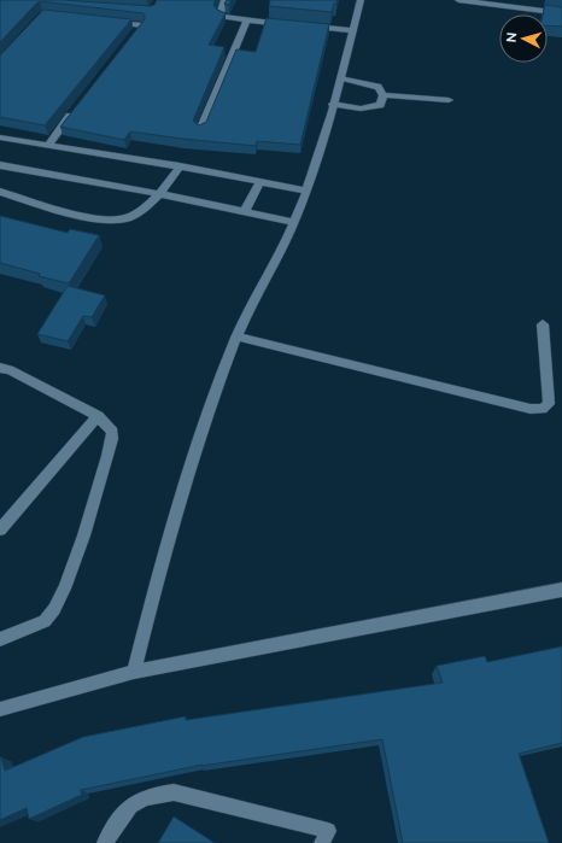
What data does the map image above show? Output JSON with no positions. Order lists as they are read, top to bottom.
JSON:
{
  "north": "left"
}
